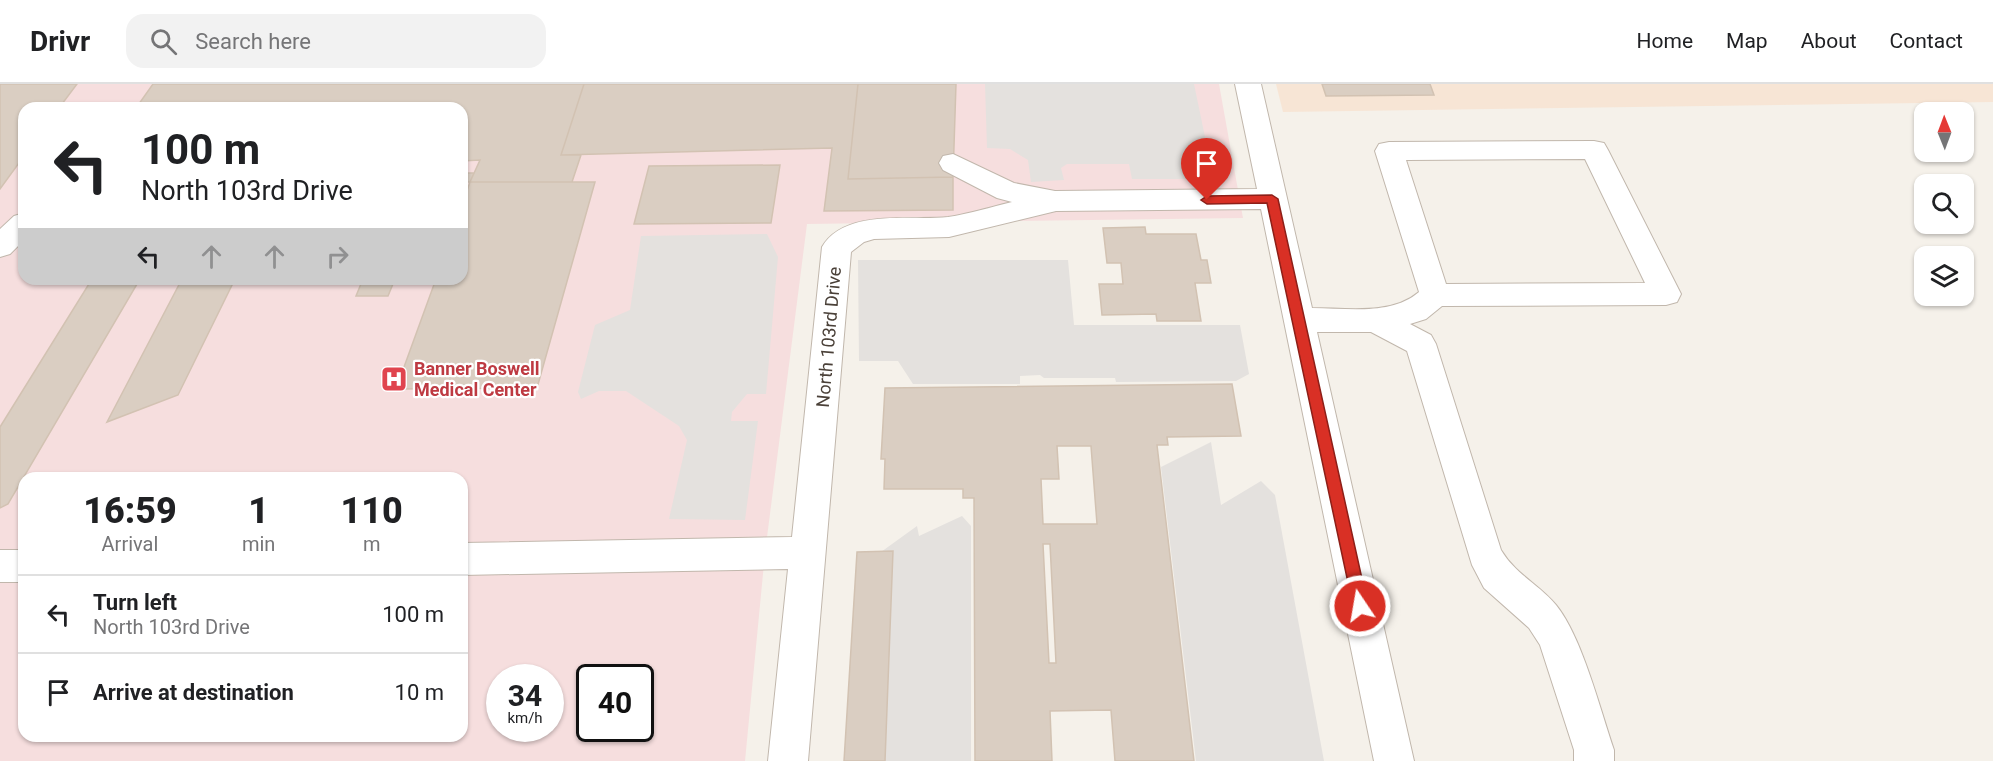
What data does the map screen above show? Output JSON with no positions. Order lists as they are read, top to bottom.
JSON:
{
  "streets": {
    "street": ["North 103rd Drive"]
  },
  "places": {
    "hospital": ["Banner Boswell Medical Center"]
  },
  "north": "top",
  "page": {
    "header": "Drivr",
    "search": "Search here",
    "nav": [
      "Home",
      "Map",
      "About",
      "Contact"
    ],
    "turn": ["100 m", "North 103rd Drive"],
    "eta": [
      "16:59",
      "Arrival",
      "1",
      "min",
      "110",
      "m"
    ],
    "list": [
      {
        "name": "Turn left",
        "note": "North 103rd Drive",
        "value": "100 m"
      },
      {
        "name": "Arrive at destination",
        "value": "10 m"
      }
    ],
    "speed": "34 km/h",
    "limit": "40"
  }
}
